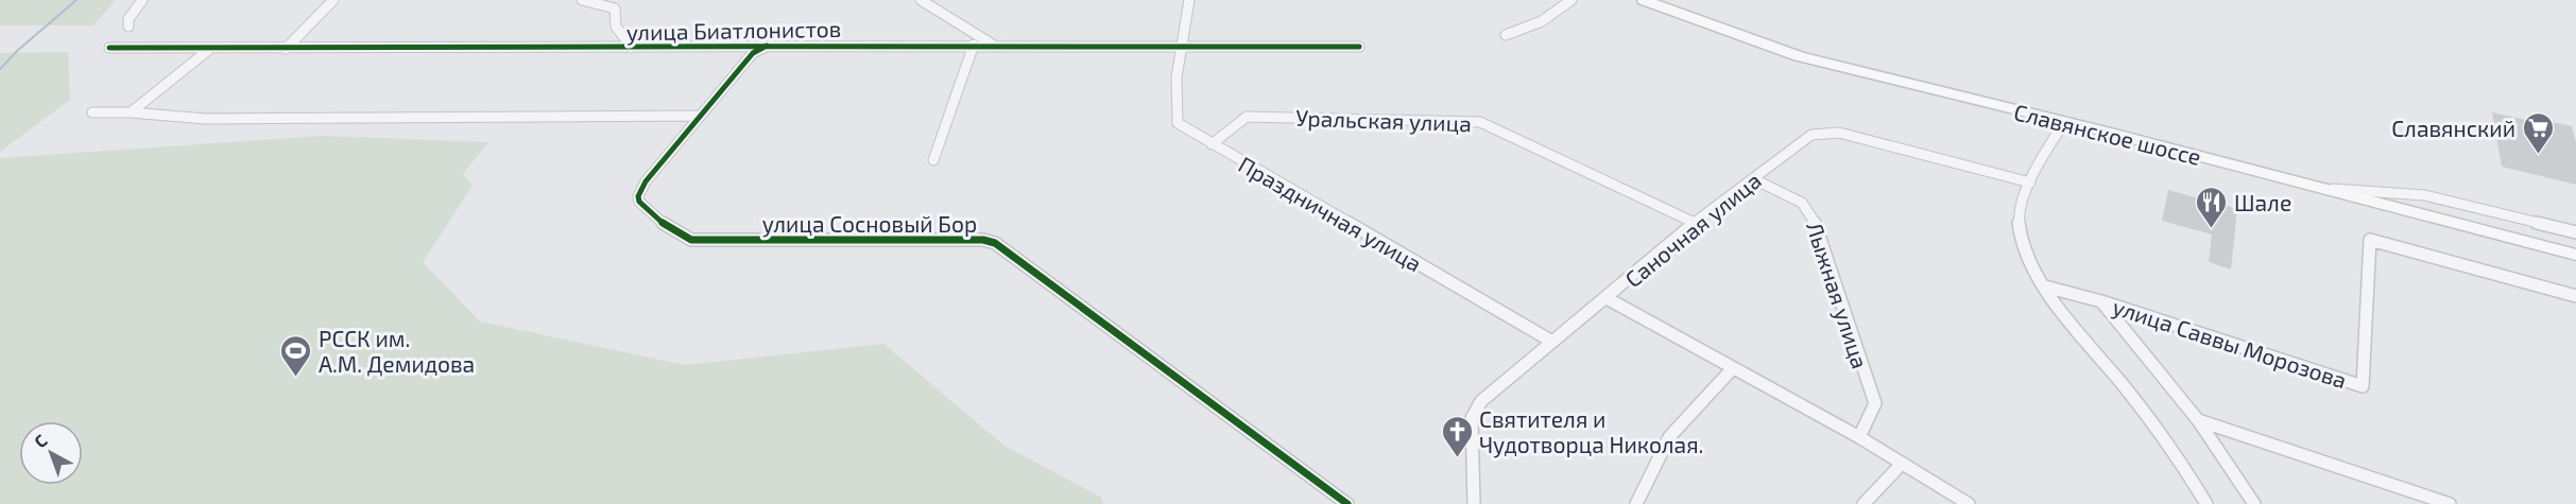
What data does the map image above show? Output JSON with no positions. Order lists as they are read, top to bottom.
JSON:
{
  "streets": {
    "main road": ["Славянское шоссе"],
    "street": [
      "улица Биатлонистов",
      "Уральская улица",
      "Праздничная улица",
      "улица Сосновый Бор",
      "Саночная улица",
      "Лыжная улица",
      "улица Саввы Морозова"
    ]
  },
  "crossings": [
    ["улица Биатлонистов", "Праздничная улица"],
    ["улица Биатлонистов", "улица Сосновый Бор"],
    ["Уральская улица", "Праздничная улица"],
    ["Уральская улица", "Саночная улица"],
    ["Праздничная улица", "Саночная улица"],
    ["Саночная улица", "Лыжная улица"]
  ],
  "places": {
    "supermarket": ["Славянский"],
    "restaurant": ["Шале"],
    "sports": ["РССК им. А.М. Демидова"],
    "church": ["Святителя и Чудотворца Николая."]
  },
  "north": "top left"
}
